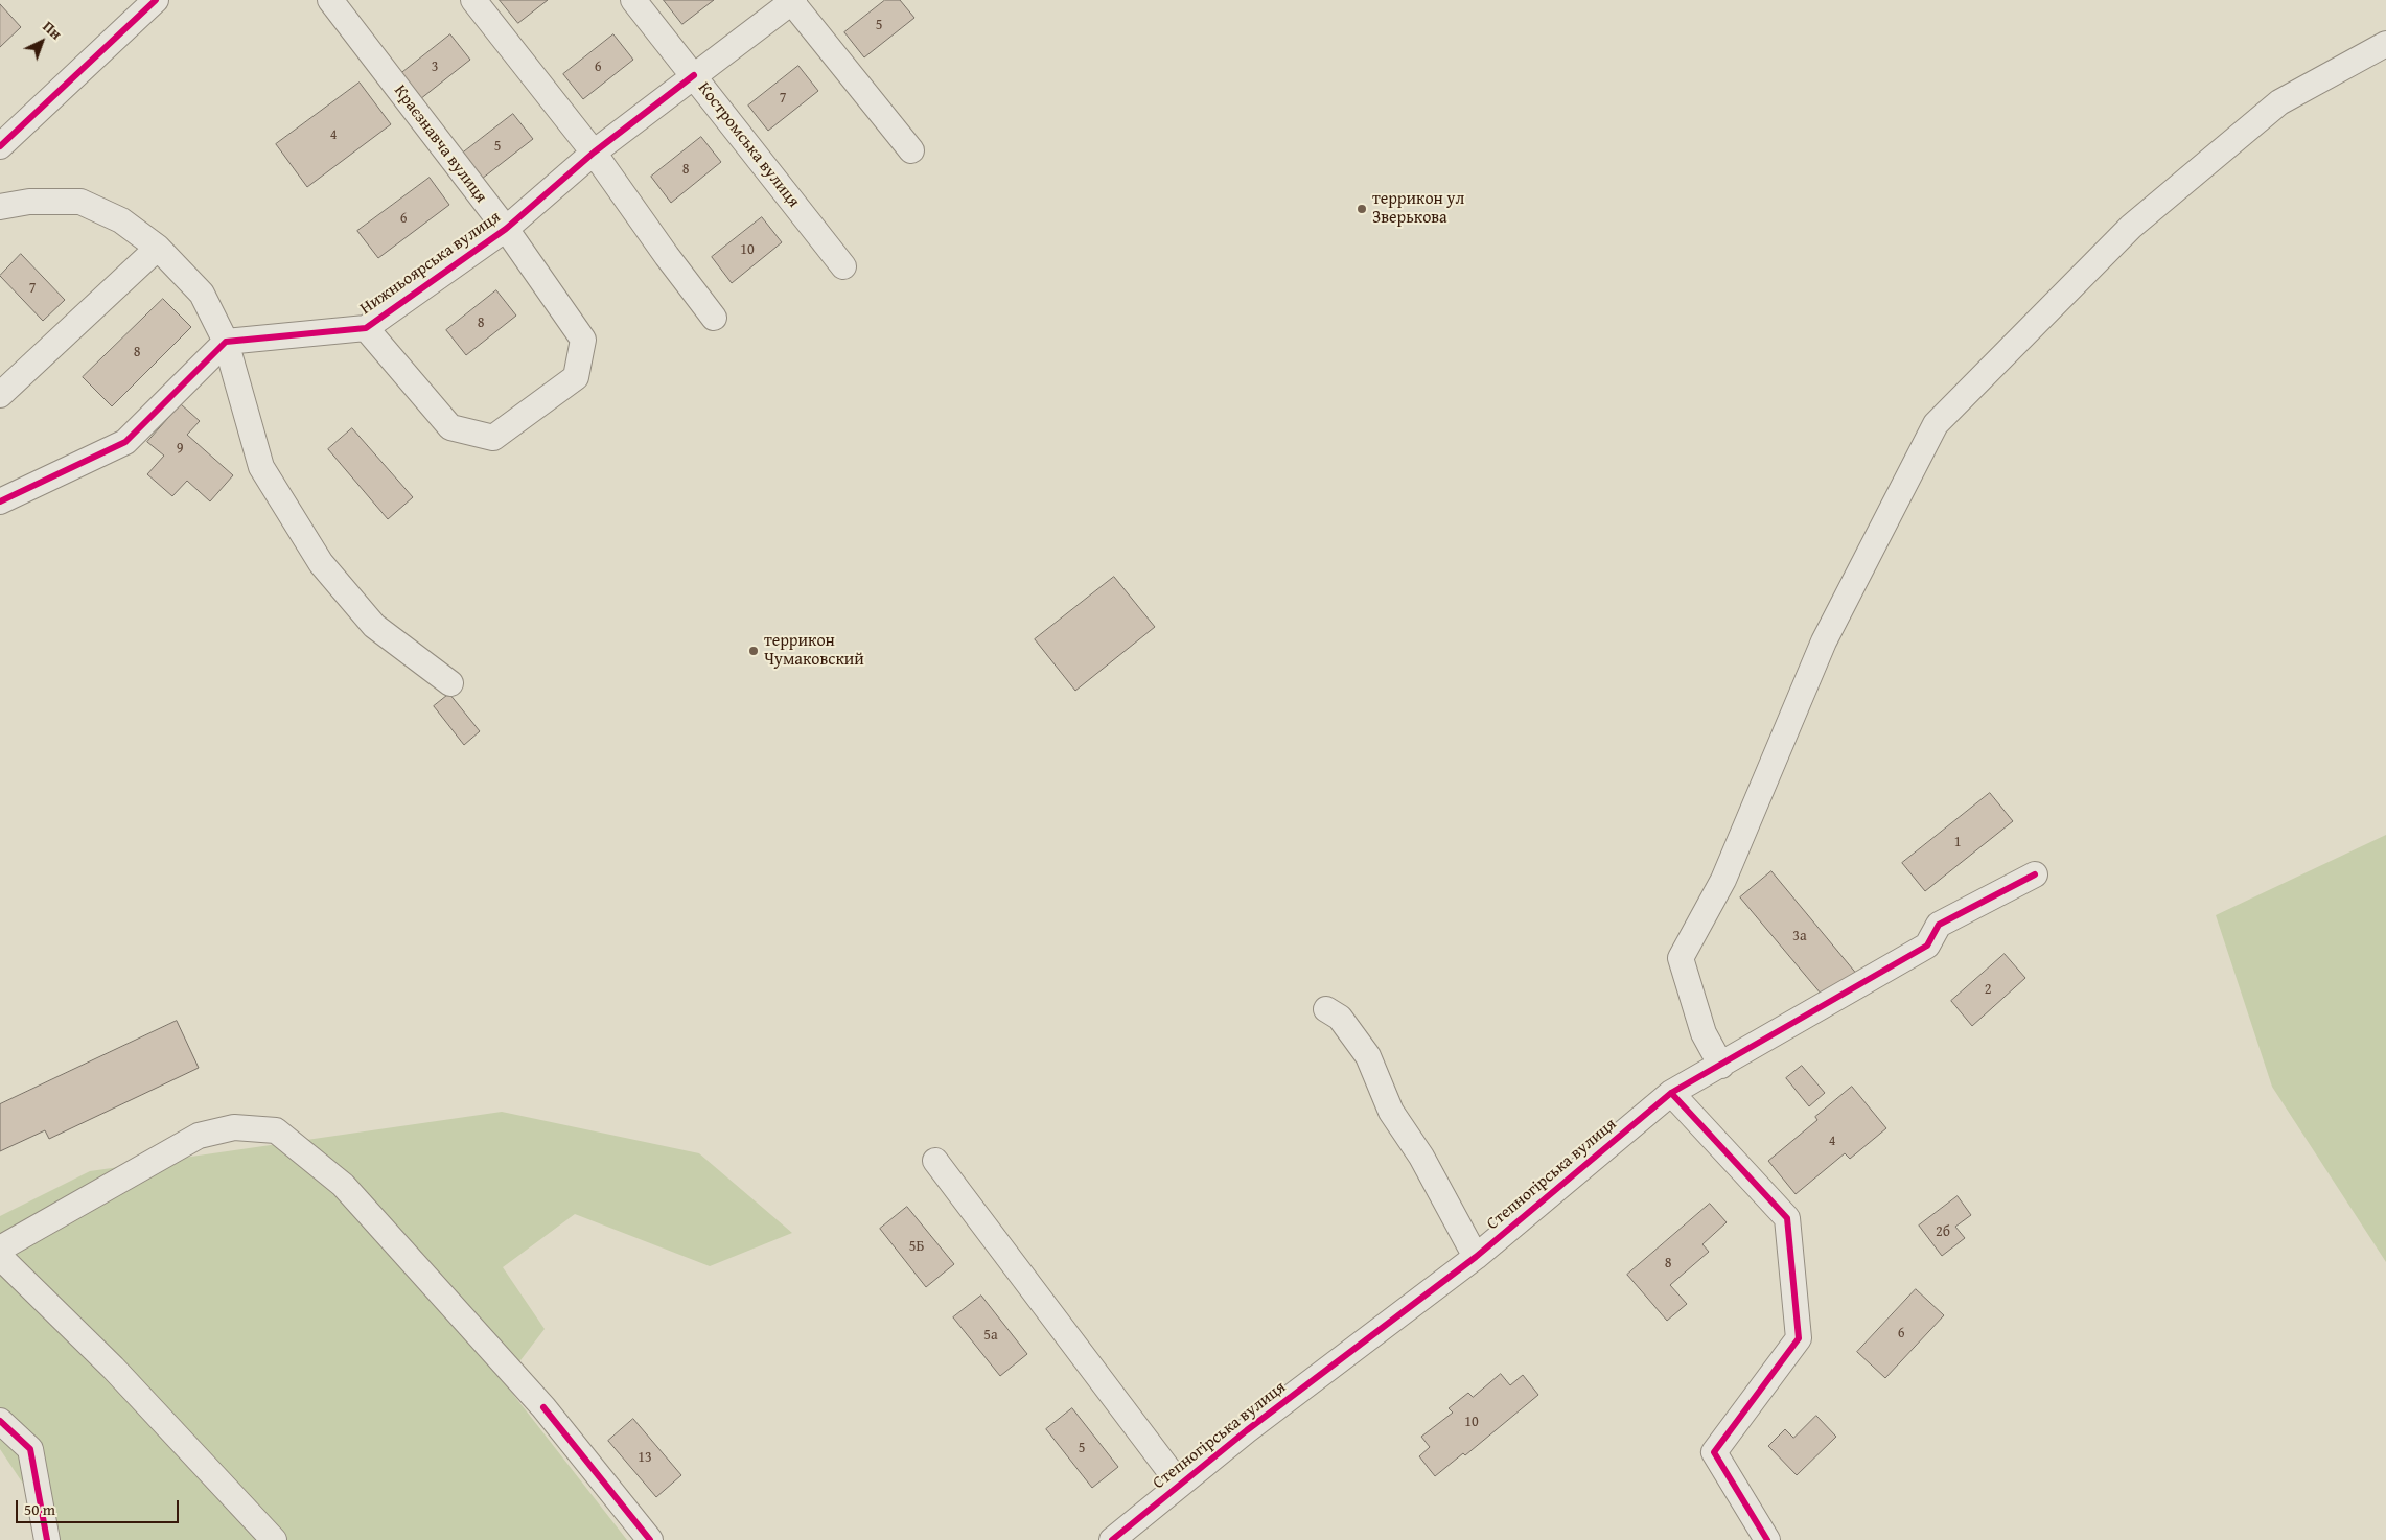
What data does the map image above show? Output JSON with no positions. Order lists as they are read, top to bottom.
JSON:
{
  "streets": {
    "street": [
      "Краєзнавча вулиця",
      "Костромська вулиця",
      "Нижньоярська вулиця",
      "Степногірська вулиця"
    ]
  },
  "crossings": [
    ["Краєзнавча вулиця", "Нижньоярська вулиця"],
    ["Костромська вулиця", "Нижньоярська вулиця"]
  ],
  "places": ["террикон ул Зверькова", "террикон Чумаковский"],
  "house_numbers": [
    "5",
    "3",
    "6",
    "7",
    "4",
    "5",
    "8",
    "6",
    "10",
    "7",
    "8",
    "8",
    "9",
    "1",
    "3а",
    "2",
    "4",
    "2б",
    "5Б",
    "8",
    "6",
    "5а",
    "10",
    "5",
    "13"
  ],
  "scale_bar": "50 m",
  "north": "top right"
}
